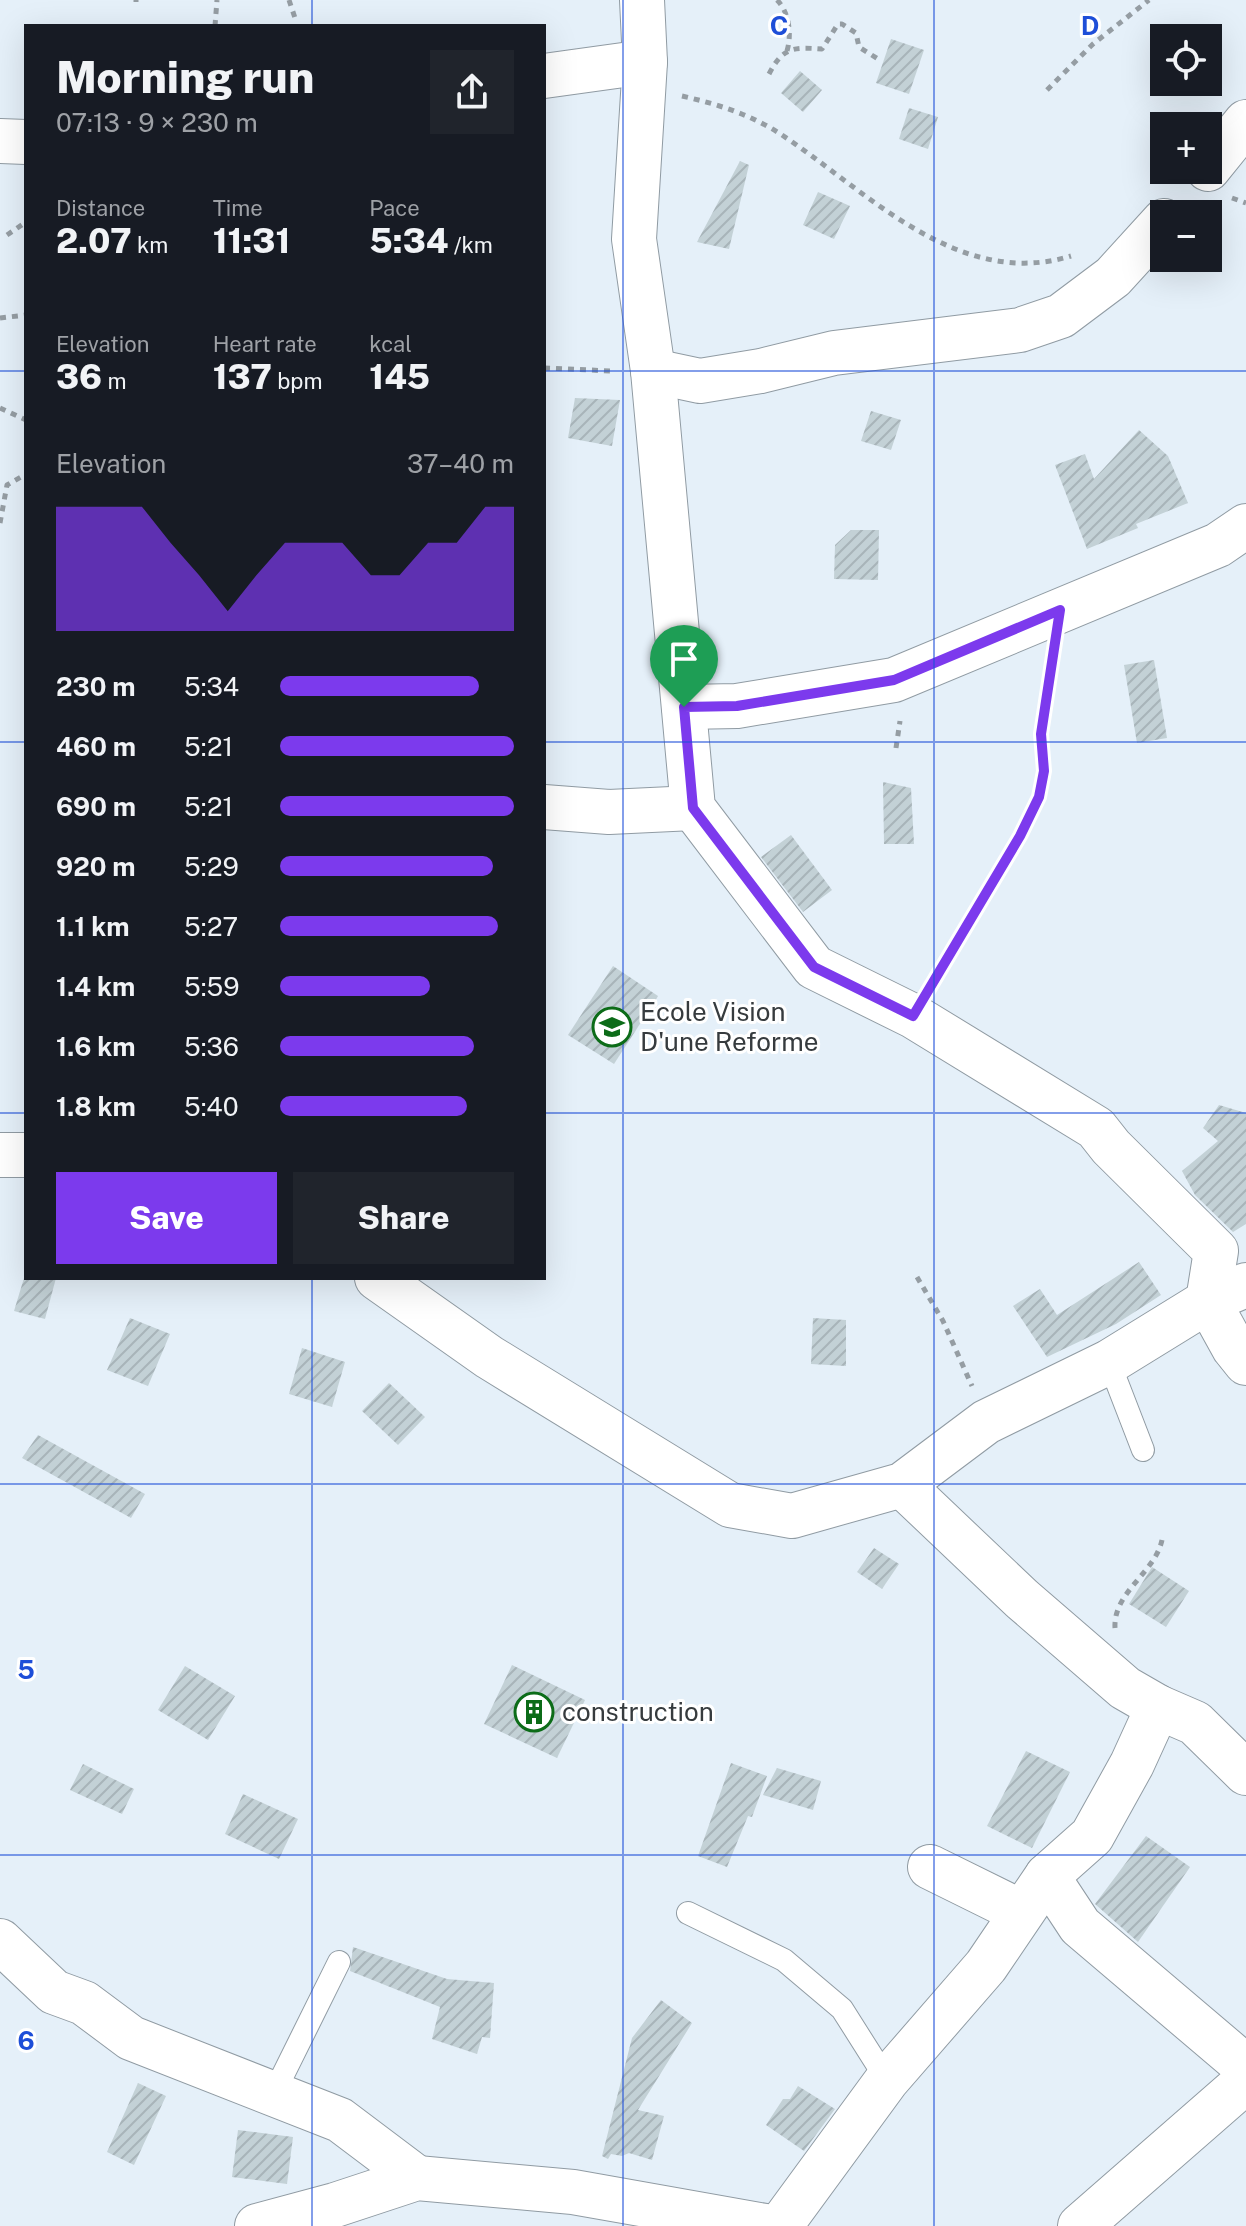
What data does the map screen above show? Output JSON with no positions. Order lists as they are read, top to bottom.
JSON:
{
  "places": {
    "school or university": ["Ecole Vision D'une Reforme"],
    "building": ["construction"]
  },
  "page": {
    "map_buttons": ["+", "−"],
    "heading": ["Morning run", "07:13 · 9 × 230 m"],
    "stats": [
      ["Distance", "2.07 km"],
      ["Time", "11:31"],
      ["Pace", "5:34 /km"],
      ["Elevation", "36 m"],
      ["Heart rate", "137 bpm"],
      ["kcal", "145"]
    ],
    "chart": ["Elevation", "37–40 m"],
    "list": [
      {
        "name": "230 m",
        "note": "5:34"
      },
      {
        "name": "460 m",
        "note": "5:21"
      },
      {
        "name": "690 m",
        "note": "5:21"
      },
      {
        "name": "920 m",
        "note": "5:29"
      },
      {
        "name": "1.1 km",
        "note": "5:27"
      },
      {
        "name": "1.4 km",
        "note": "5:59"
      },
      {
        "name": "1.6 km",
        "note": "5:36"
      },
      {
        "name": "1.8 km",
        "note": "5:40"
      }
    ],
    "buttons": ["Save", "Share"]
  },
  "grid": {
    "columns": ["C", "D"],
    "rows": ["5", "6"]
  }
}
